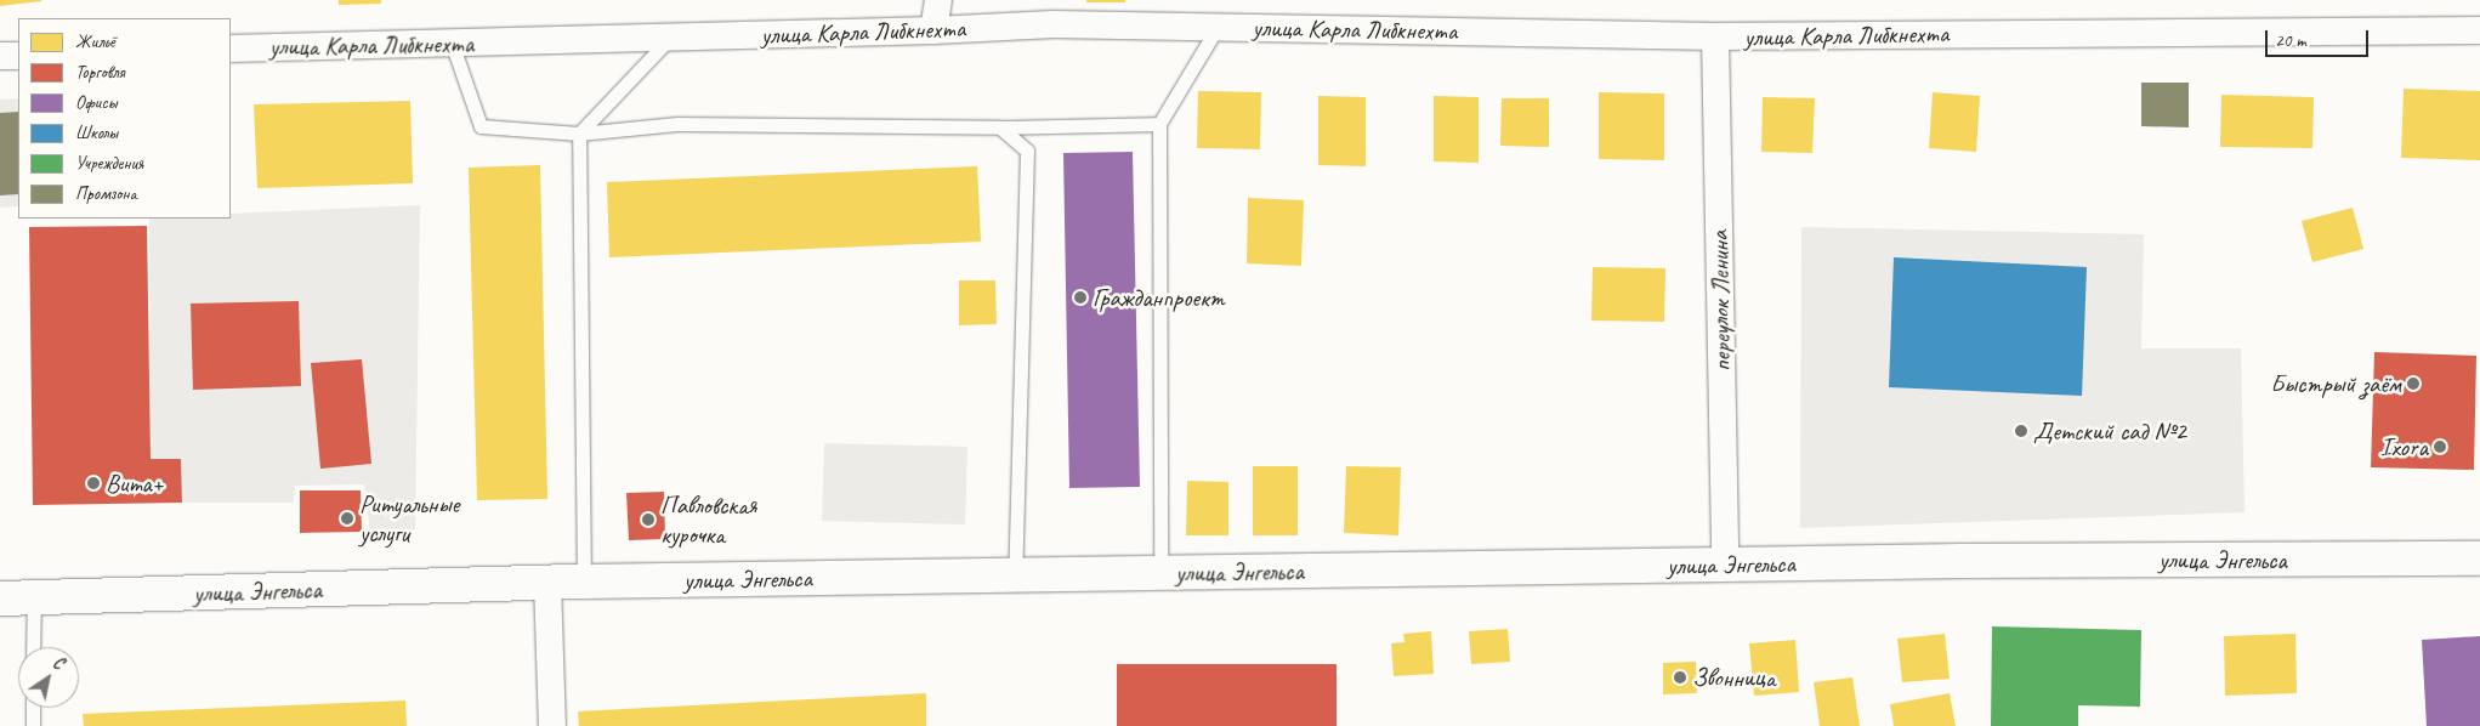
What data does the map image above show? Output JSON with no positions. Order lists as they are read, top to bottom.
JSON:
{
  "streets": {
    "main road": ["улица Энгельса"],
    "street": ["улица Карла Либкнехта", "переулок Ленина"]
  },
  "crossings": [
    ["улица Карла Либкнехта", "переулок Ленина"],
    ["переулок Ленина", "улица Энгельса"]
  ],
  "places": [
    "Гражданпроект",
    "Быстрый заём",
    "Детский сад №2",
    "Ixora",
    "Вита+",
    "Ритуальные услуги",
    "Павловская курочка",
    "Звонница"
  ],
  "legend": [
    "Жильё",
    "Торговля",
    "Офисы",
    "Школы",
    "Учреждения",
    "Промзона"
  ],
  "scale_bar": "20 m",
  "north": "top right"
}
